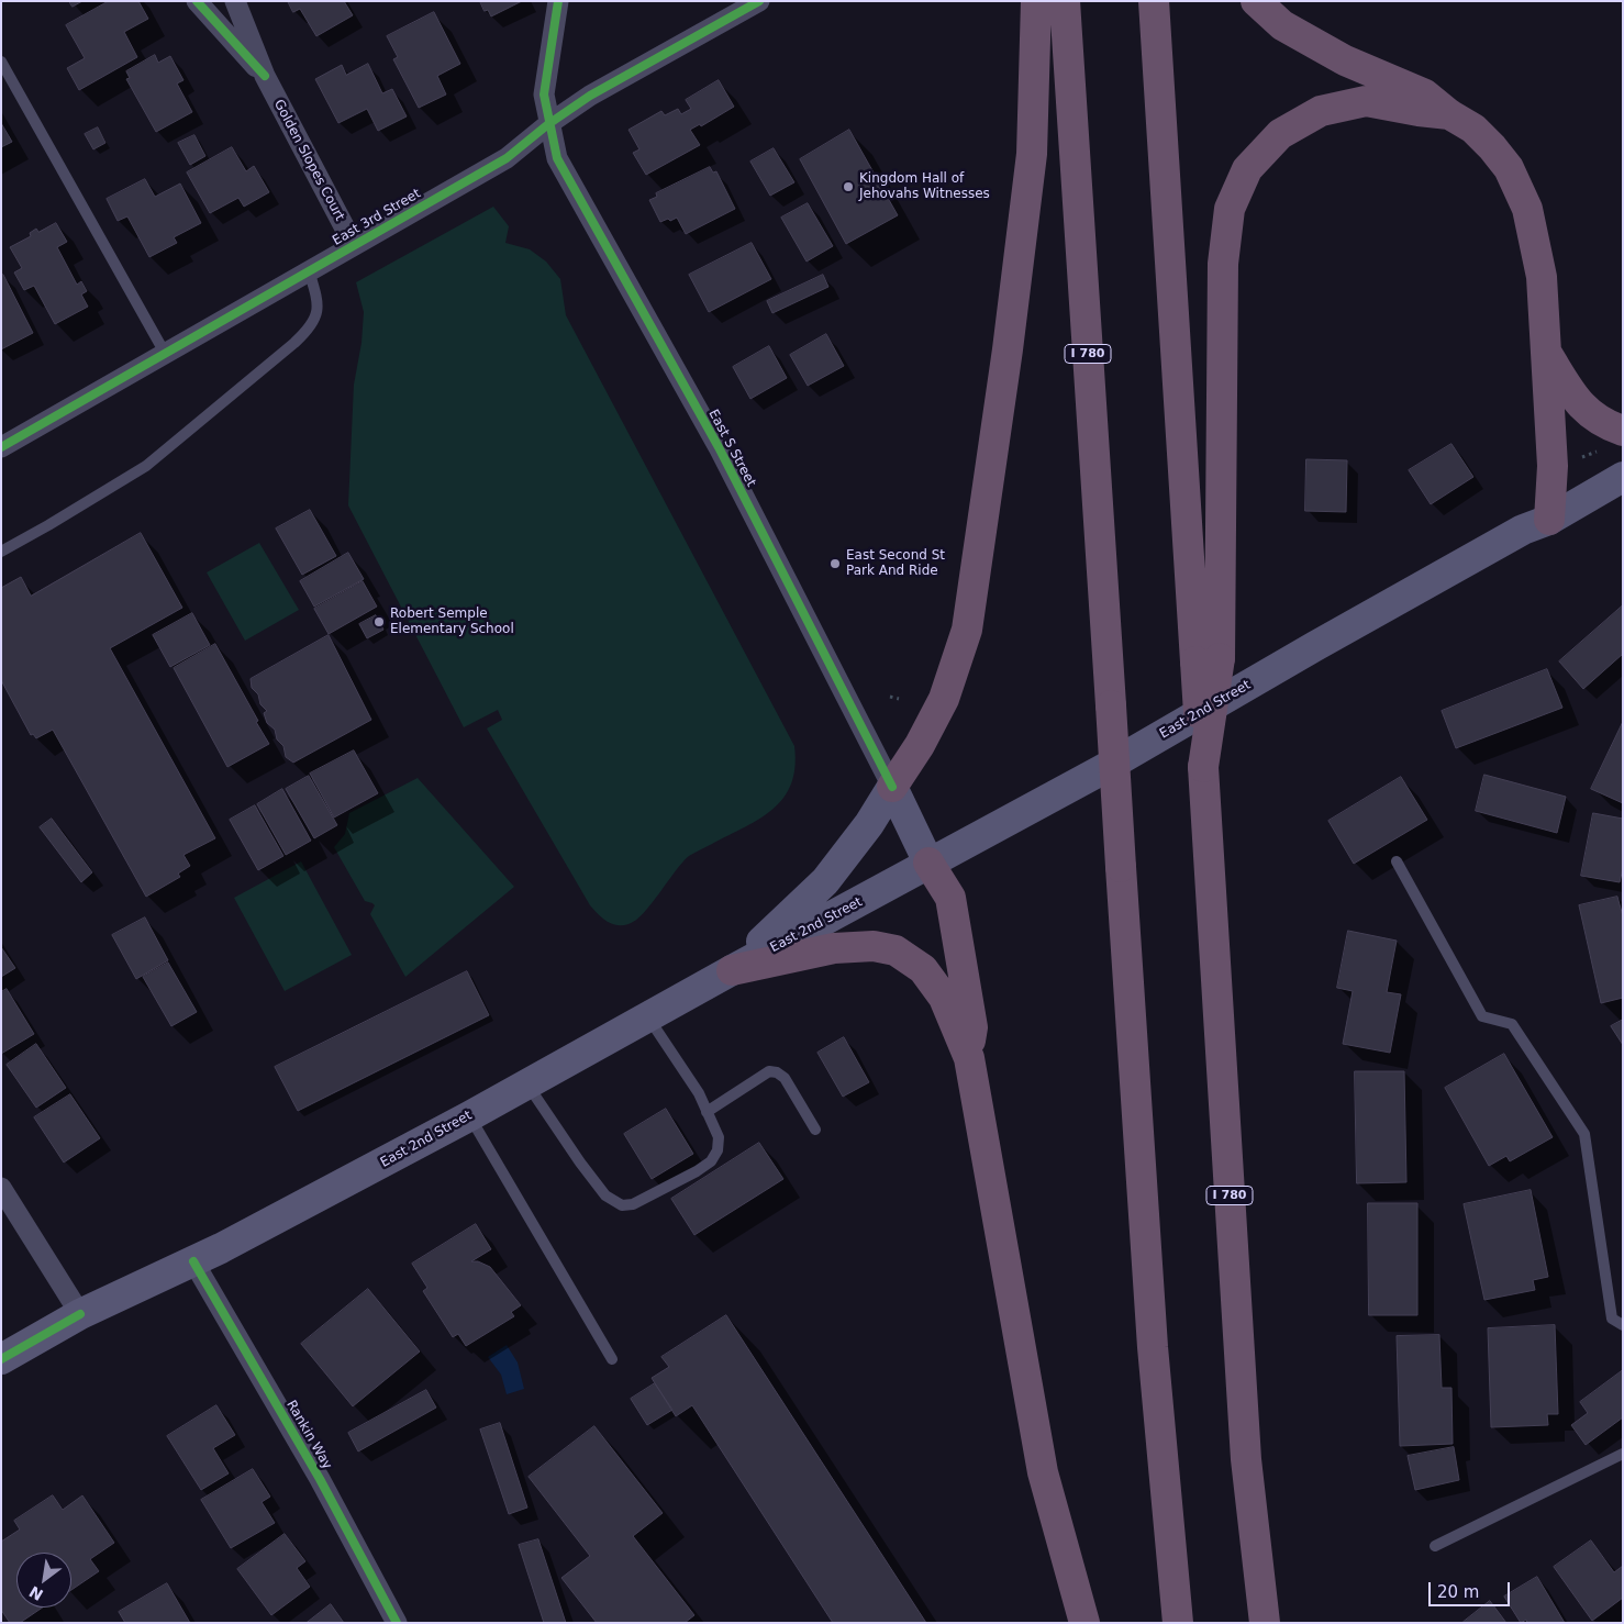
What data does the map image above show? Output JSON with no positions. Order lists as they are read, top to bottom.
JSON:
{
  "streets": {
    "highway": ["I 780"],
    "main road": ["East S Street", "East 2nd Street"],
    "street": ["Golden Slopes Court", "East 3rd Street", "Rankin Way"]
  },
  "crossings": [
    ["Golden Slopes Court", "East 3rd Street"],
    ["East 3rd Street", "East S Street"],
    ["East S Street", "East 2nd Street"],
    ["East 2nd Street", "Rankin Way"]
  ],
  "places": ["Kingdom Hall of Jehovahs Witnesses", "East Second St Park And Ride", "Robert Semple Elementary School"],
  "scale_bar": "20 m",
  "north": "bottom left"
}
